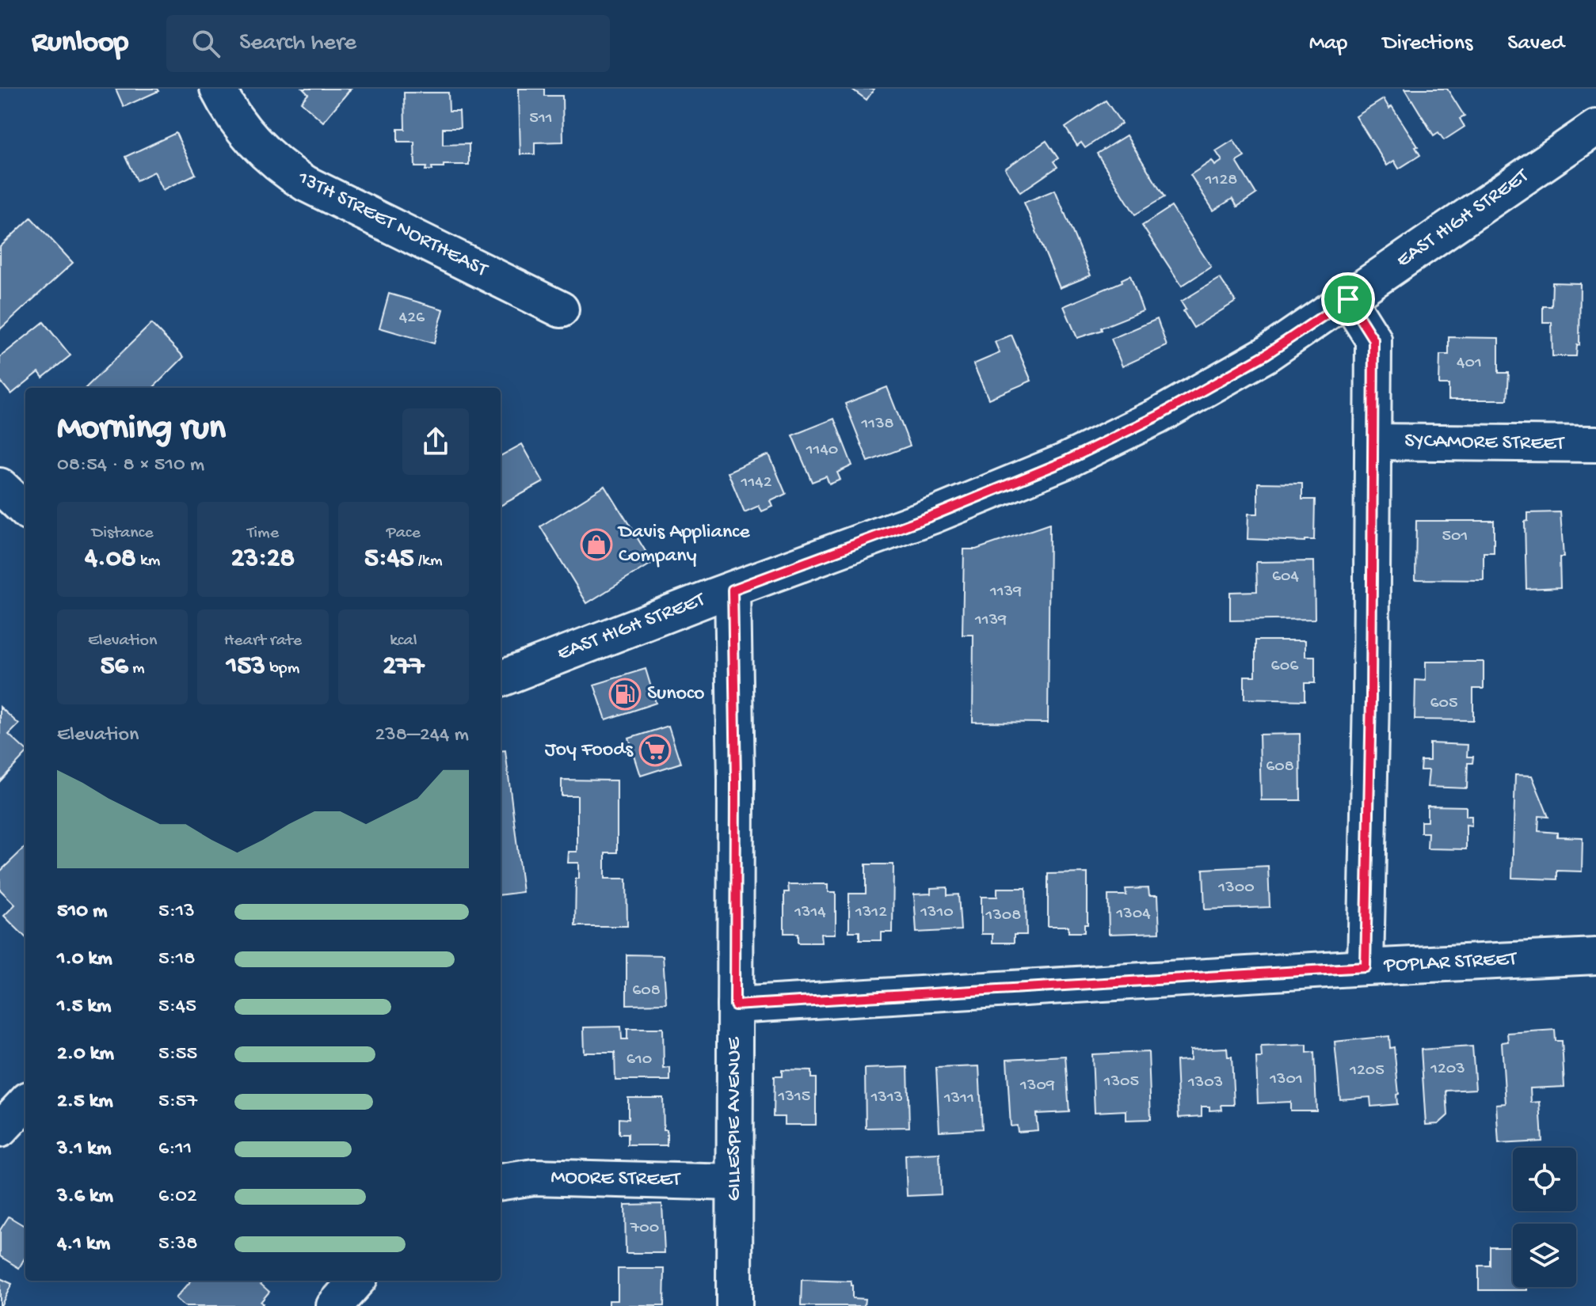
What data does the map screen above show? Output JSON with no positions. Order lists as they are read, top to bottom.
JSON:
{
  "streets": {
    "street": [
      "EAST HIGH STREET",
      "13TH STREET NORTHEAST",
      "SYCAMORE STREET",
      "POPLAR STREET",
      "GILLESPIE AVENUE",
      "MOORE STREET"
    ]
  },
  "crossings": [
    ["EAST HIGH STREET", "GILLESPIE AVENUE"],
    ["POPLAR STREET", "GILLESPIE AVENUE"],
    ["GILLESPIE AVENUE", "MOORE STREET"]
  ],
  "places": {
    "shop": ["Davis Appliance Company"],
    "fuel station": ["Sunoco"],
    "supermarket": ["Joy Foods"]
  },
  "house_numbers": [
    "511",
    "1128",
    "426",
    "401",
    "1138",
    "1140",
    "1142",
    "501",
    "604",
    "1139",
    "1139",
    "606",
    "605",
    "608",
    "1300",
    "1314",
    "1312",
    "1310",
    "1304",
    "1308",
    "608",
    "610",
    "1203",
    "1205",
    "1301",
    "1305",
    "1303",
    "1309",
    "1315",
    "1313",
    "1311",
    "700"
  ],
  "page": {
    "header": "Runloop",
    "search": "Search here",
    "nav": ["Map", "Directions", "Saved"],
    "heading": ["Morning run", "08:54 · 8 × 510 m"],
    "stats": [
      ["Distance", "4.08 km"],
      ["Time", "23:28"],
      ["Pace", "5:45 /km"],
      ["Elevation", "56 m"],
      ["Heart rate", "153 bpm"],
      ["kcal", "277"]
    ],
    "chart": ["Elevation", "238–244 m"],
    "list": [
      {
        "name": "510 m",
        "note": "5:13"
      },
      {
        "name": "1.0 km",
        "note": "5:18"
      },
      {
        "name": "1.5 km",
        "note": "5:45"
      },
      {
        "name": "2.0 km",
        "note": "5:55"
      },
      {
        "name": "2.5 km",
        "note": "5:57"
      },
      {
        "name": "3.1 km",
        "note": "6:11"
      },
      {
        "name": "3.6 km",
        "note": "6:02"
      },
      {
        "name": "4.1 km",
        "note": "5:38"
      }
    ]
  }
}
